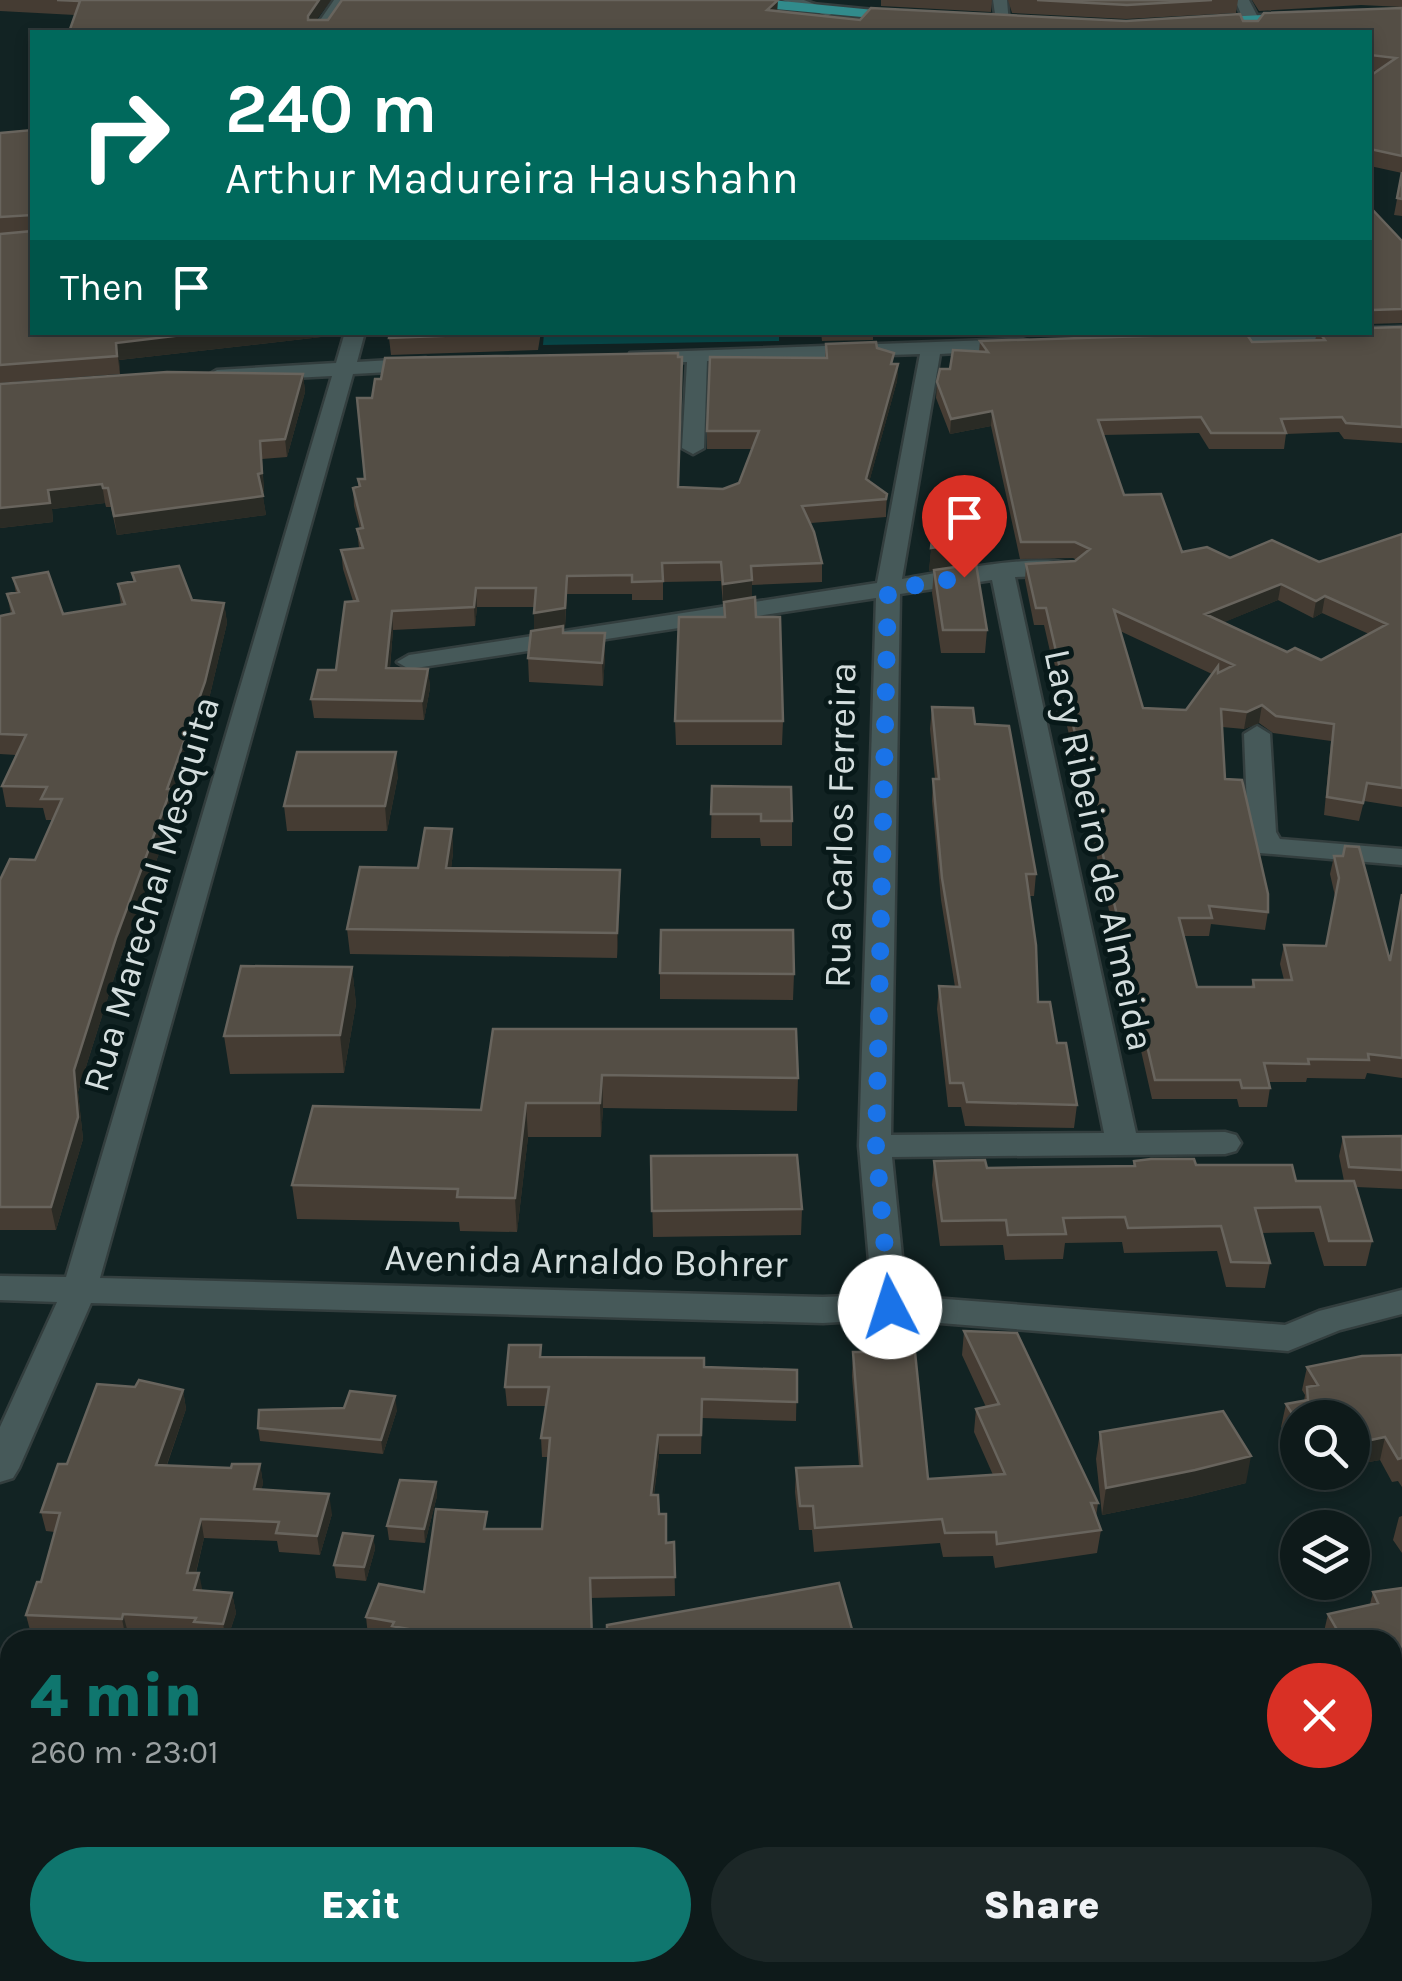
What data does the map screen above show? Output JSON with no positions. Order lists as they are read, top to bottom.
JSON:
{
  "streets": {
    "street": [
      "Rua Carlos Ferreira",
      "Lacy Ribeiro de Almeida",
      "Rua Marechal Mesquita",
      "Avenida Arnaldo Bohrer"
    ]
  },
  "crossings": [
    ["Rua Carlos Ferreira", "Avenida Arnaldo Bohrer"],
    ["Rua Marechal Mesquita", "Avenida Arnaldo Bohrer"]
  ],
  "page": {
    "turn": ["240 m", "Arthur Madureira Haushahn"],
    "then": "Then",
    "heading": ["4 min", "260 m · 23:01"],
    "buttons": ["Exit", "Share"]
  }
}
